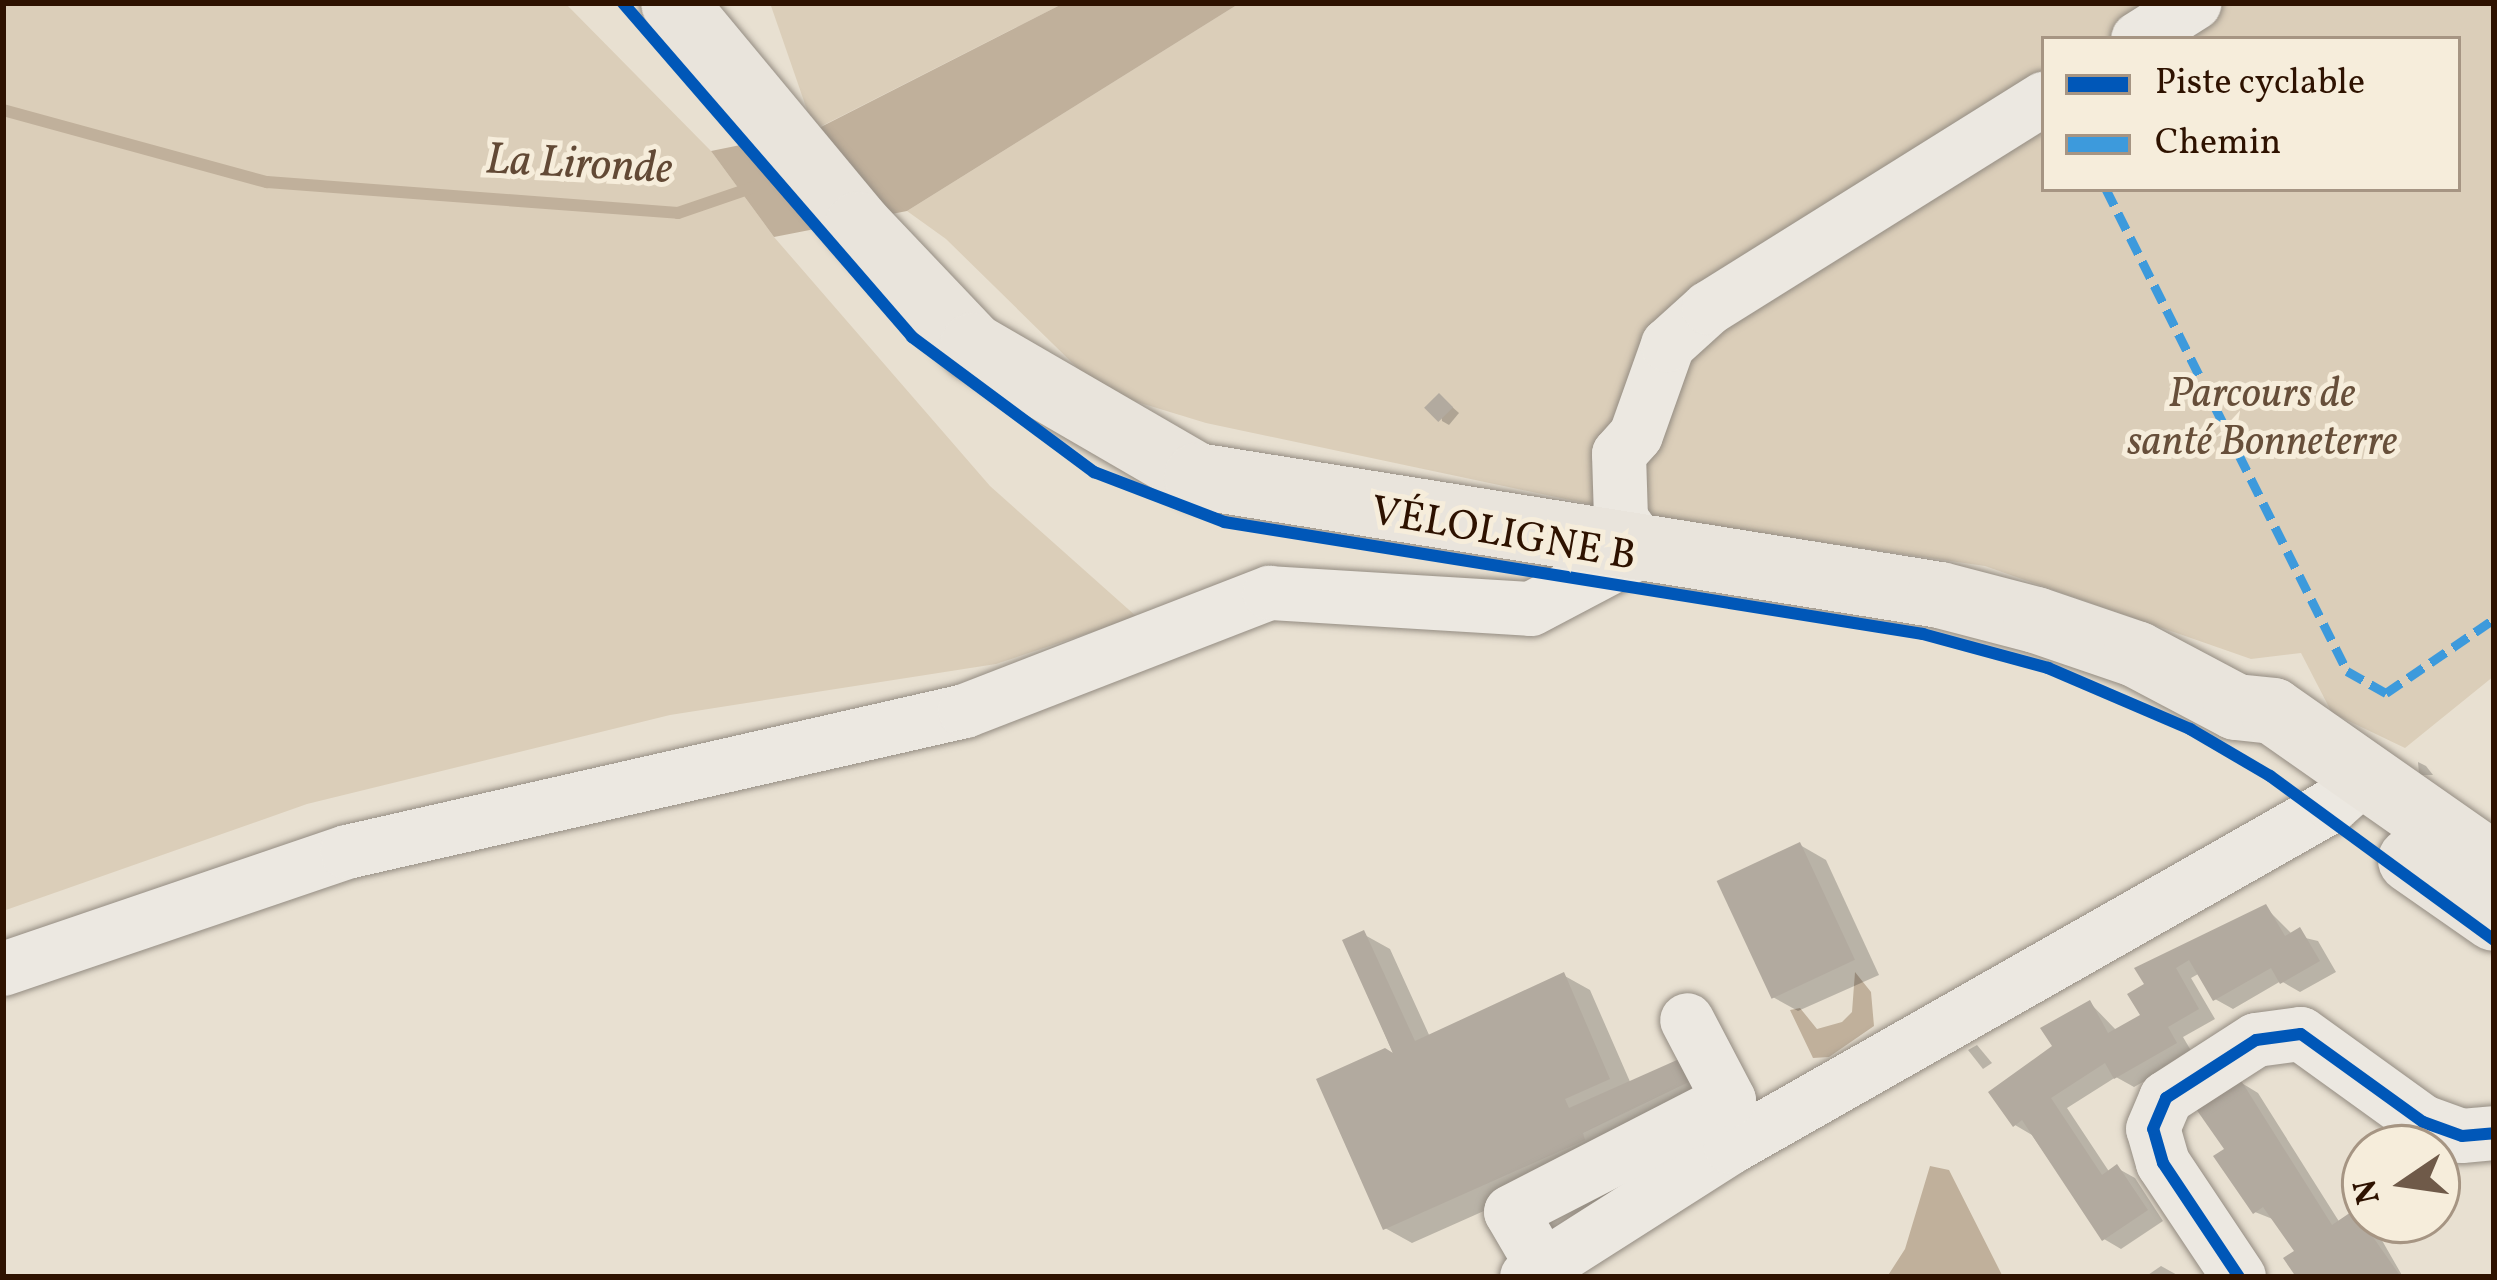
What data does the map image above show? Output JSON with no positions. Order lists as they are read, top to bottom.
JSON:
{
  "streets": {
    "cycle path": ["VÉLOLIGNE B"]
  },
  "water": ["La Lironde"],
  "parks": ["Parcours de santé Bonneterre"],
  "legend": ["Piste cyclable", "Chemin"],
  "north": "left"
}
